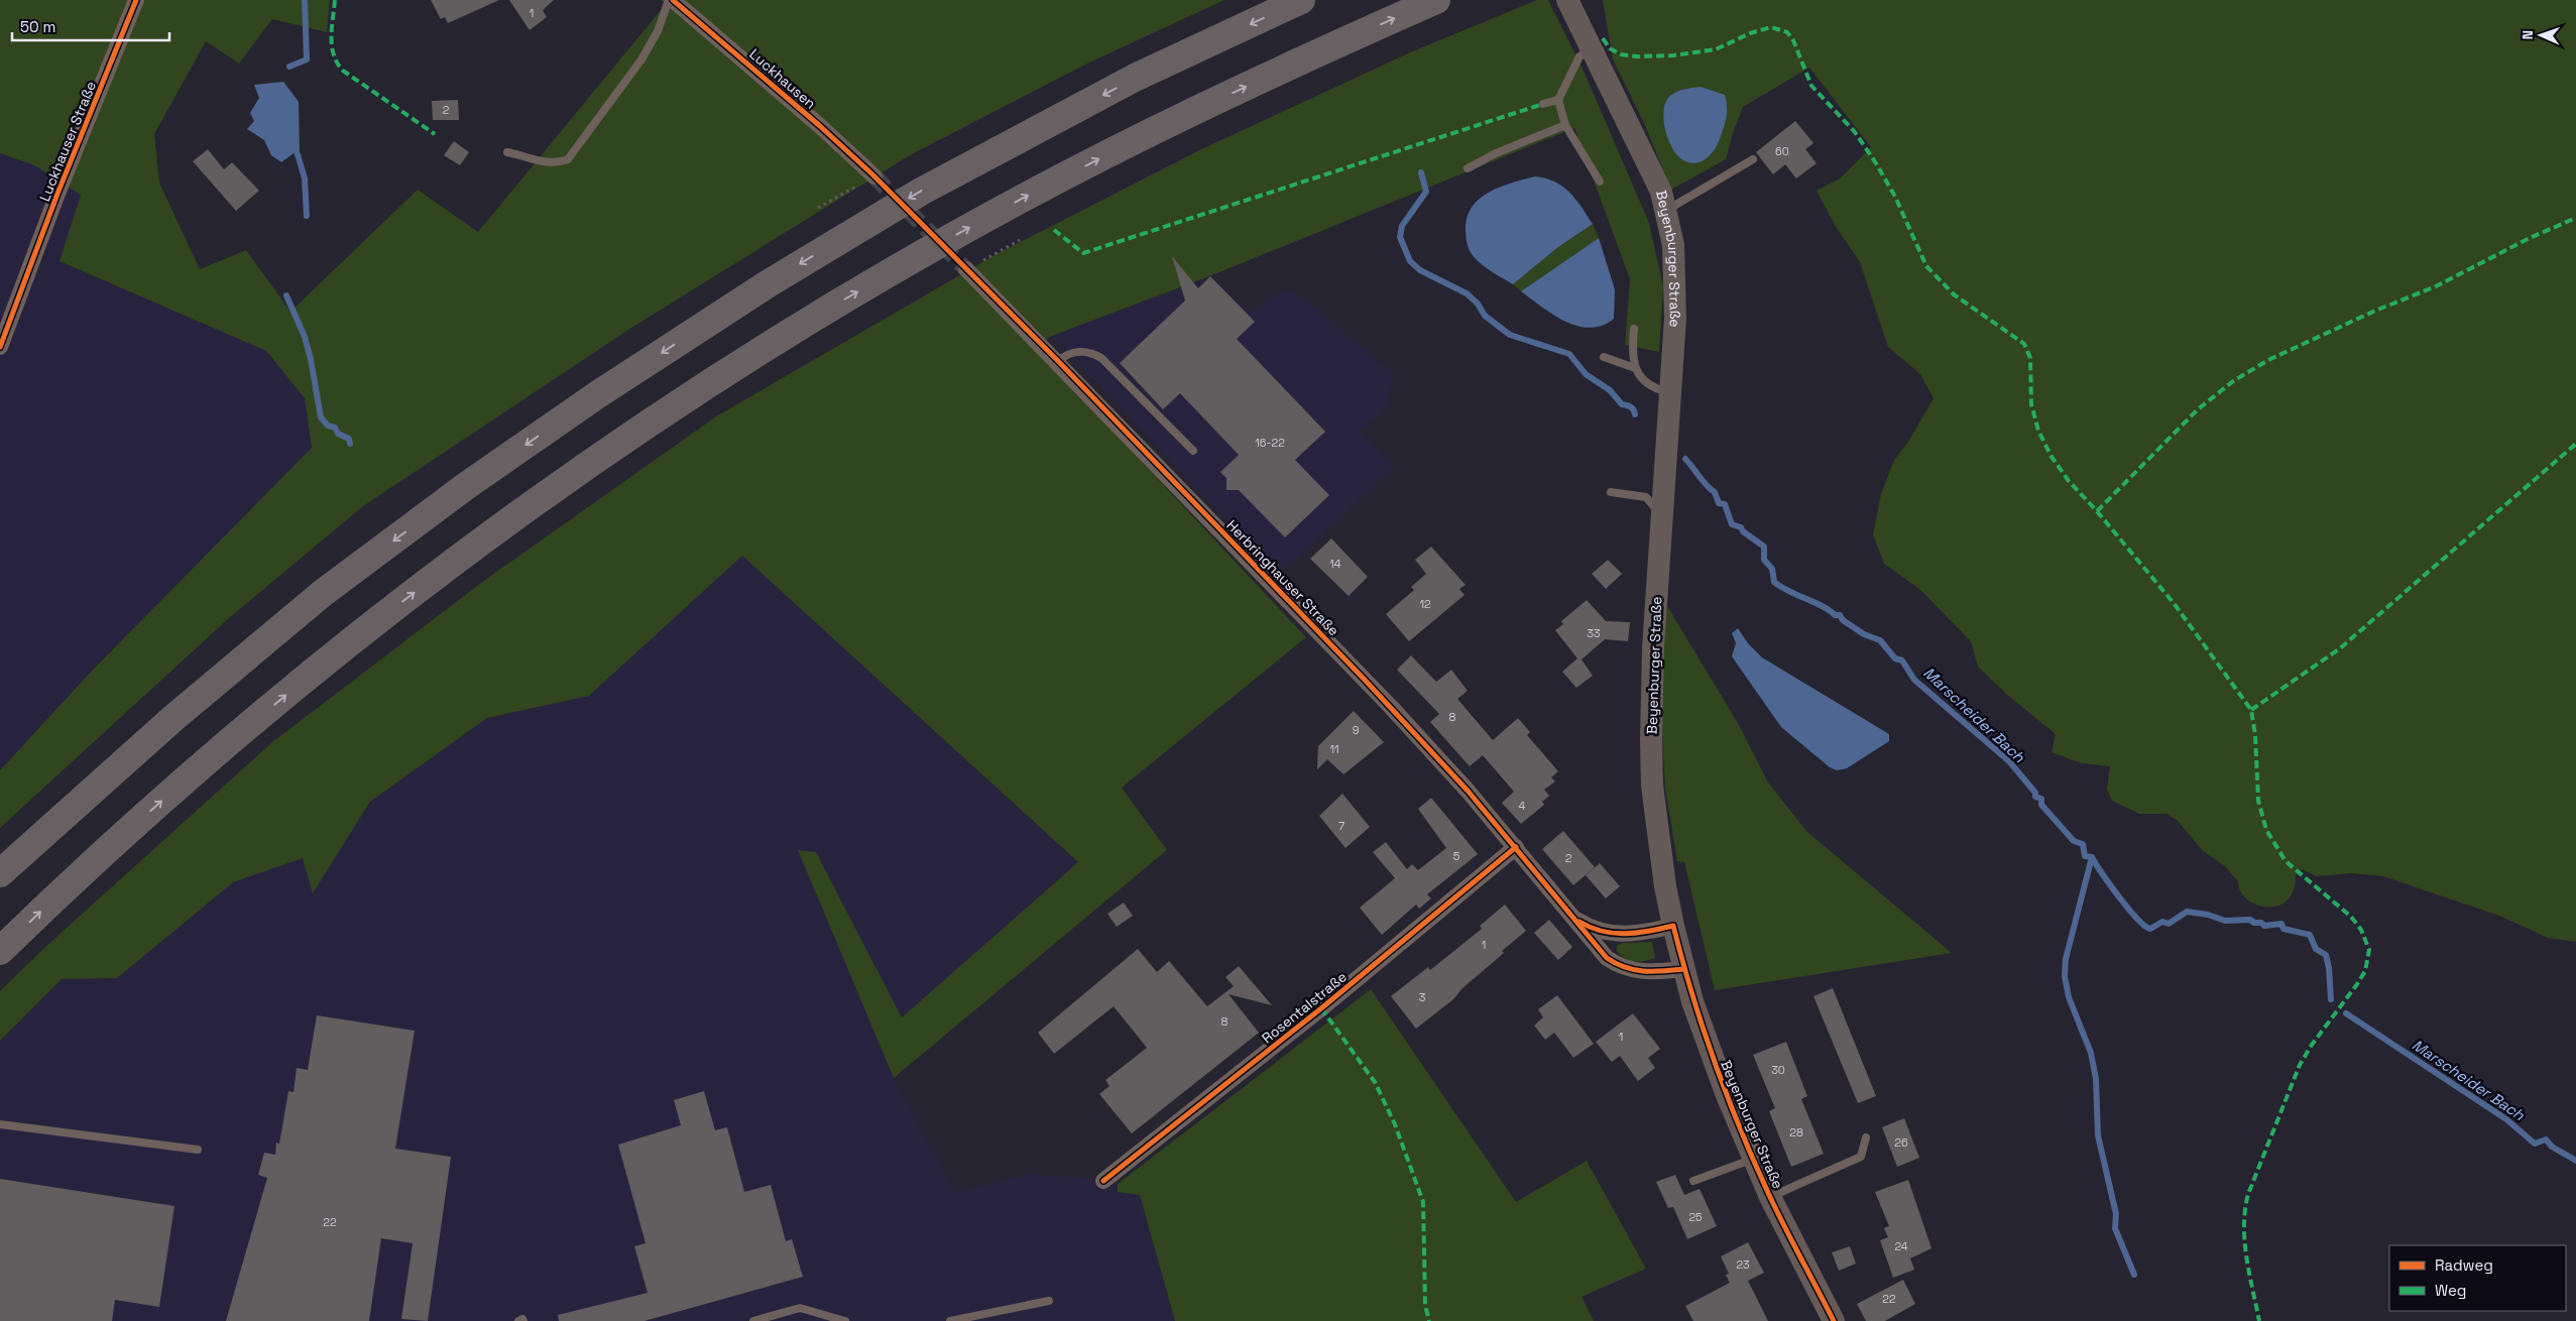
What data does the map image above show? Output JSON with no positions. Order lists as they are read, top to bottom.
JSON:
{
  "streets": {
    "main road": ["Beyenburger Straße"],
    "street": [
      "Luckhausen",
      "Luckhauser Straße",
      "Herbringhauser Straße",
      "Rosentalstraße"
    ]
  },
  "crossings": [
    ["Beyenburger Straße", "Herbringhauser Straße"],
    ["Herbringhauser Straße", "Rosentalstraße"]
  ],
  "water": ["Marscheider Bach"],
  "house_numbers": [
    "1",
    "2",
    "60",
    "16-22",
    "14",
    "12",
    "33",
    "8",
    "9",
    "11",
    "4",
    "7",
    "5",
    "2",
    "1",
    "3",
    "8",
    "1",
    "30",
    "28",
    "26",
    "25",
    "22",
    "24",
    "23",
    "22"
  ],
  "legend": ["Radweg", "Weg"],
  "scale_bar": "50 m",
  "north": "left"
}
